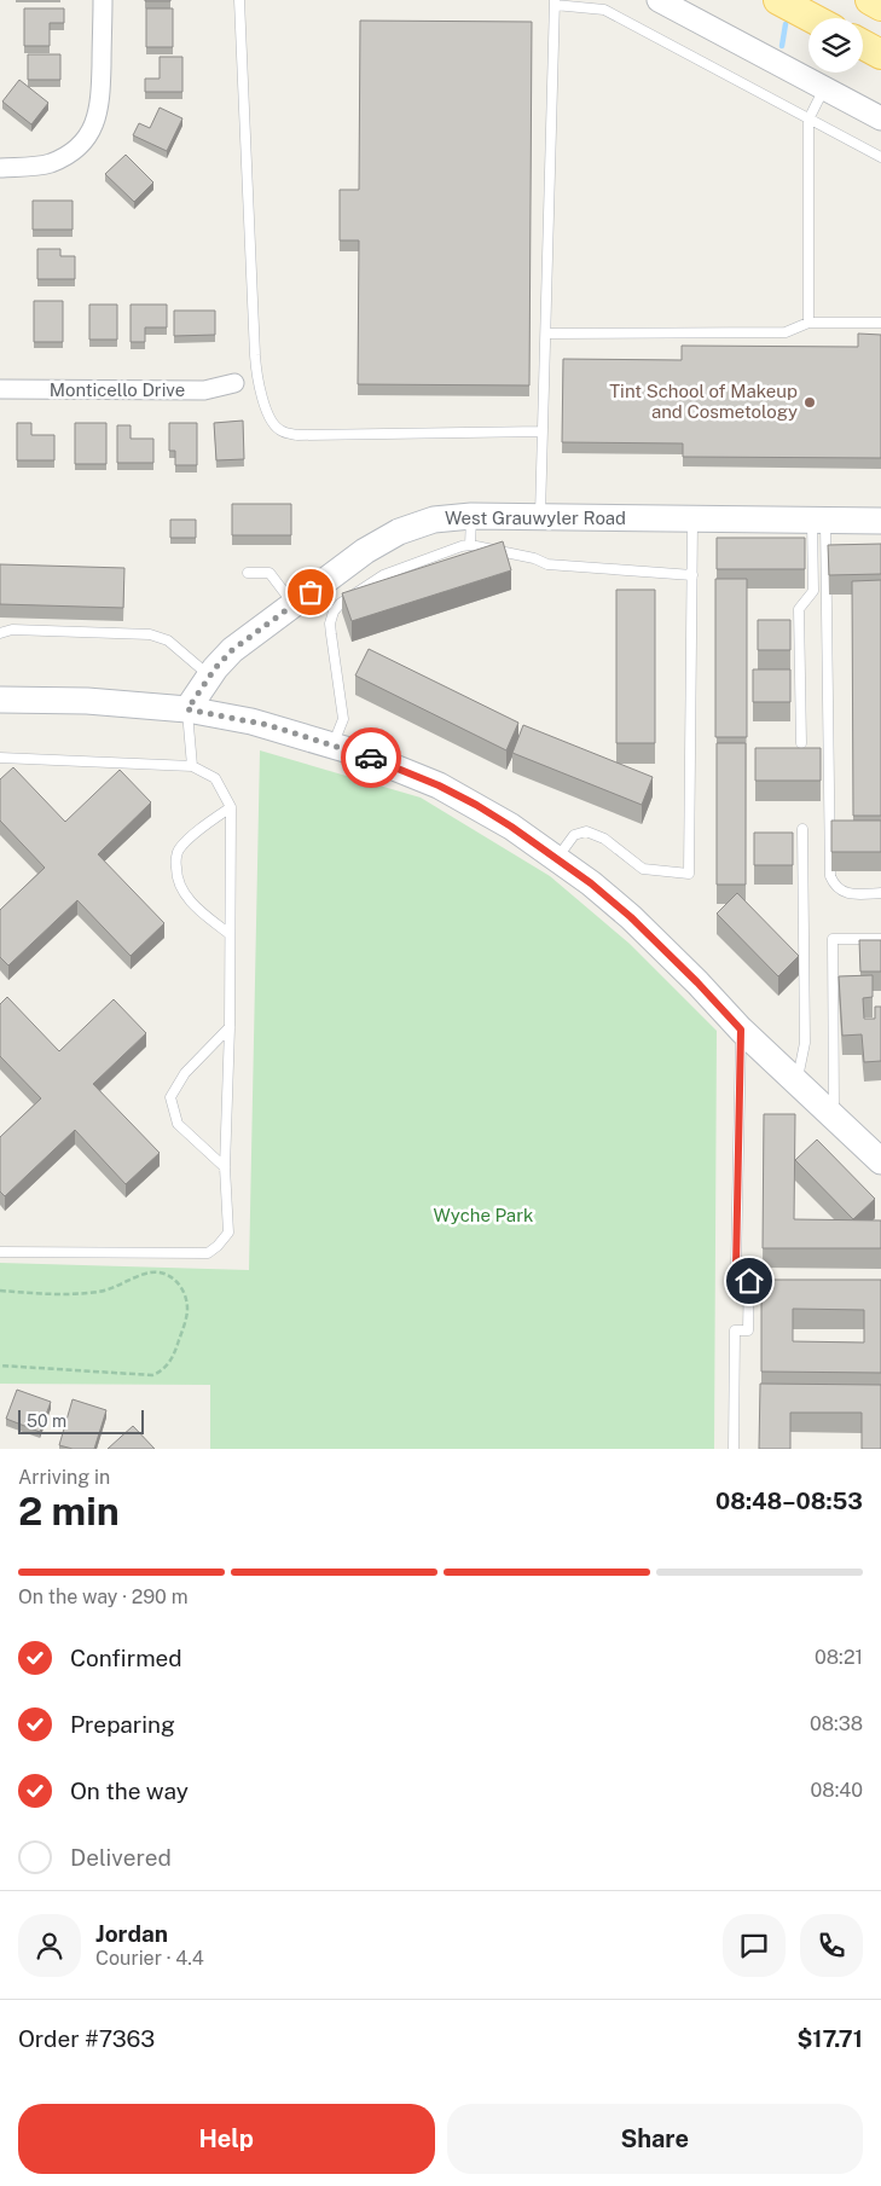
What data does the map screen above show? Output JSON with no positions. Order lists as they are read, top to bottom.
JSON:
{
  "streets": {
    "main road": ["West Grauwyler Road"],
    "street": ["Monticello Drive"]
  },
  "parks": ["Wyche Park"],
  "places": ["Tint School of Makeup and Cosmetology"],
  "scale_bar": "50 m",
  "page": {
    "scale": "50 m",
    "heading": ["2 min", "Arriving in", "08:48–08:53"],
    "panel": [
      "Jordan",
      "Courier · 4.4",
      "Order #7363",
      "$17.71"
    ],
    "bar": "On the way · 290 m",
    "list": [
      ["Confirmed", "08:21"],
      ["Preparing", "08:38"],
      ["On the way", "08:40"],
      "Delivered"
    ],
    "buttons": ["Help", "Share"]
  }
}
